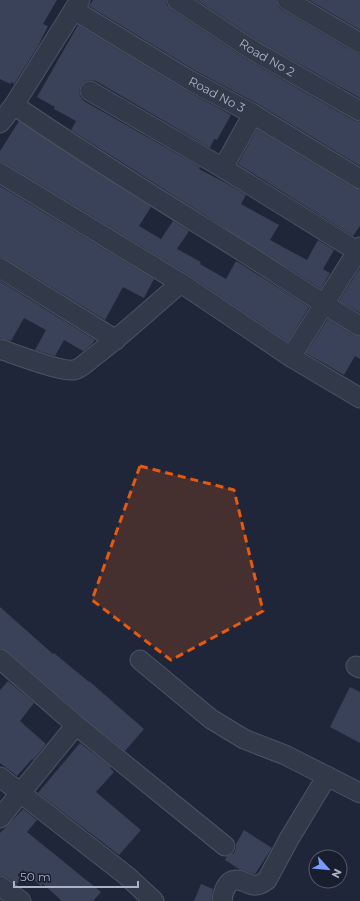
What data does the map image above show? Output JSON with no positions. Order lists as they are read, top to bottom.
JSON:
{
  "streets": {
    "street": ["Road No 2", "Road No 3"]
  },
  "scale_bar": "50 m",
  "north": "bottom right"
}
